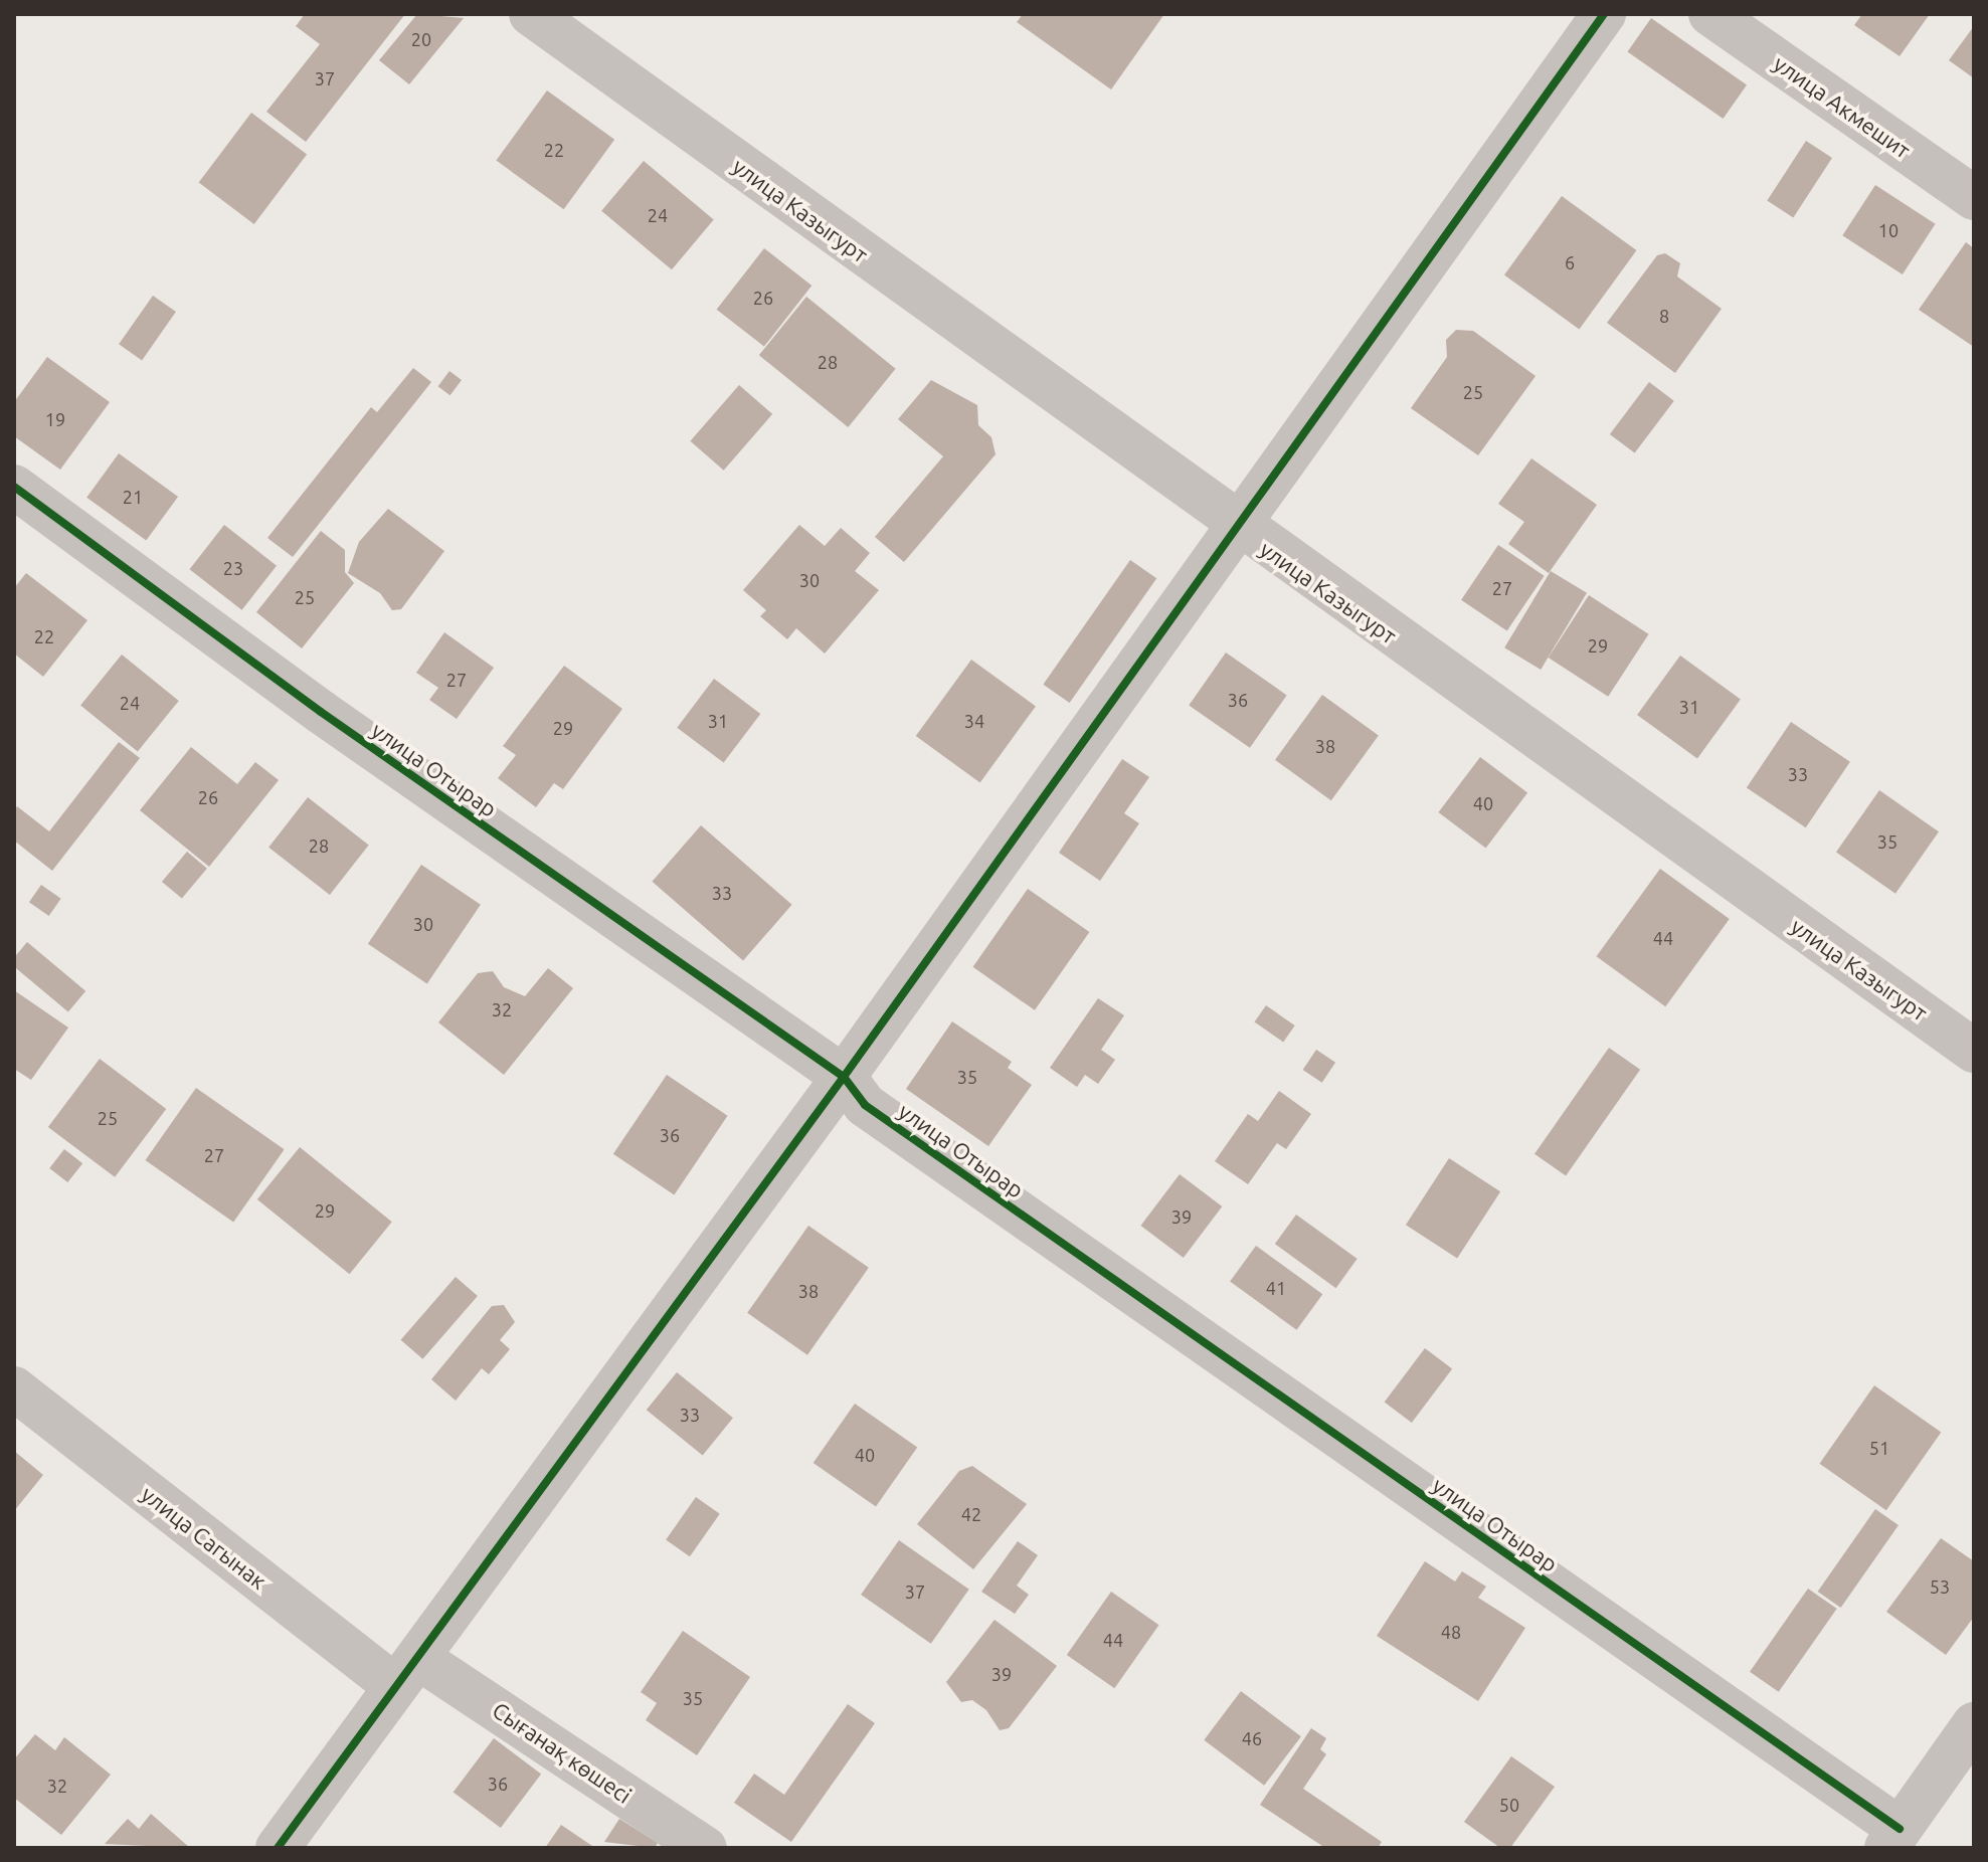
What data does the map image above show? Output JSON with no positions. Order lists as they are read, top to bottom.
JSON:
{
  "streets": {
    "street": [
      "улица Акмешит",
      "улица Казыгурт",
      "улица Отырар",
      "улица Сагынак",
      "Сығанақ көшесі"
    ]
  },
  "crossings": [
    ["улица Сагынак", "Сығанақ көшесі"]
  ],
  "house_numbers": [
    "20",
    "37",
    "22",
    "24",
    "10",
    "6",
    "26",
    "8",
    "28",
    "25",
    "19",
    "21",
    "23",
    "30",
    "27",
    "25",
    "22",
    "29",
    "27",
    "36",
    "24",
    "31",
    "31",
    "34",
    "29",
    "38",
    "33",
    "26",
    "40",
    "35",
    "28",
    "33",
    "30",
    "44",
    "32",
    "35",
    "25",
    "36",
    "27",
    "29",
    "39",
    "41",
    "38",
    "33",
    "51",
    "40",
    "42",
    "53",
    "37",
    "48",
    "44",
    "39",
    "35",
    "46",
    "36",
    "32",
    "50"
  ]
}
